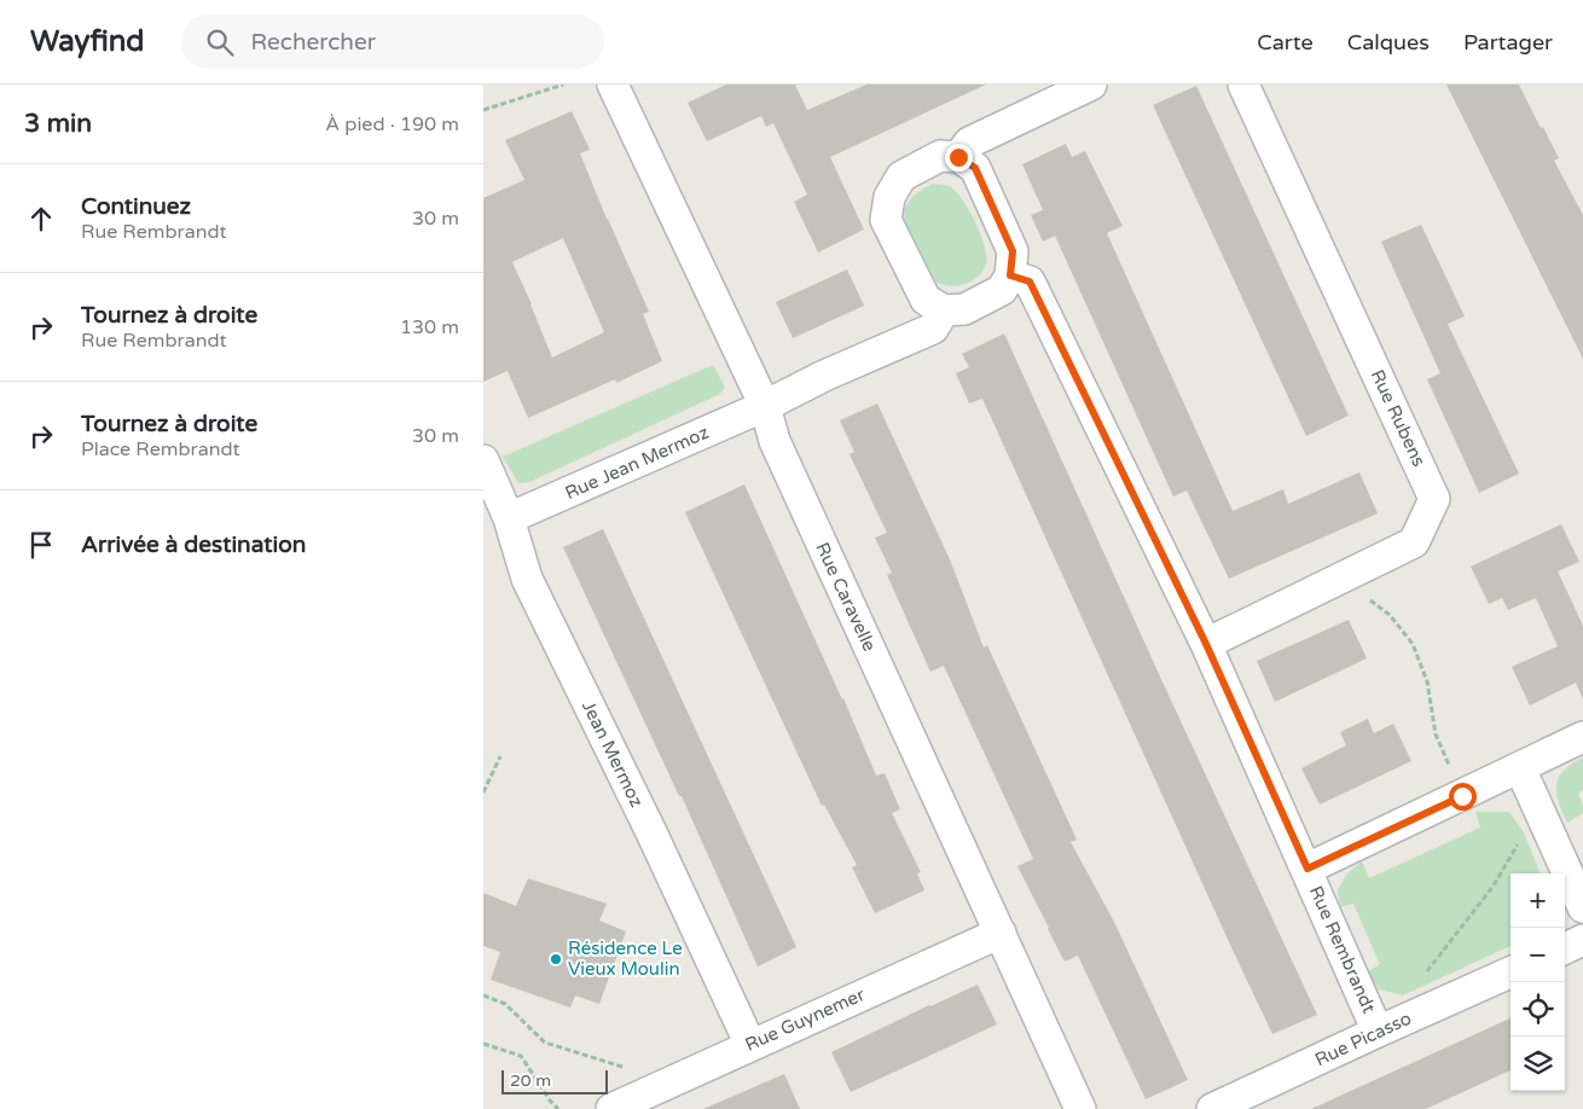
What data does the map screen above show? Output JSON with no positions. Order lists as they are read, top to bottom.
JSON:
{
  "streets": {
    "street": [
      "Rue Rubens",
      "Rue Jean Mermoz",
      "Rue Caravelle",
      "Jean Mermoz",
      "Rue Rembrandt",
      "Rue Guynemer",
      "Rue Picasso"
    ]
  },
  "crossings": [
    ["Rue Rubens", "Rue Rembrandt"],
    ["Rue Jean Mermoz", "Rue Caravelle"],
    ["Rue Jean Mermoz", "Jean Mermoz"],
    ["Rue Jean Mermoz", "Rue Rembrandt"],
    ["Rue Caravelle", "Rue Guynemer"],
    ["Jean Mermoz", "Rue Guynemer"],
    ["Rue Rembrandt", "Rue Picasso"]
  ],
  "places": ["Résidence Le Vieux Moulin"],
  "scale_bar": "20 m",
  "page": {
    "header": "Wayfind",
    "search": "Rechercher",
    "nav": ["Carte", "Calques", "Partager"],
    "heading": ["3 min", "À pied · 190 m"],
    "list": [
      ["Continuez", "Rue Rembrandt", "30 m"],
      ["Tournez à droite", "Rue Rembrandt", "130 m"],
      ["Tournez à droite", "Place Rembrandt", "30 m"],
      "Arrivée à destination"
    ],
    "map_buttons": ["+", "−"],
    "scale": "20 m"
  }
}
